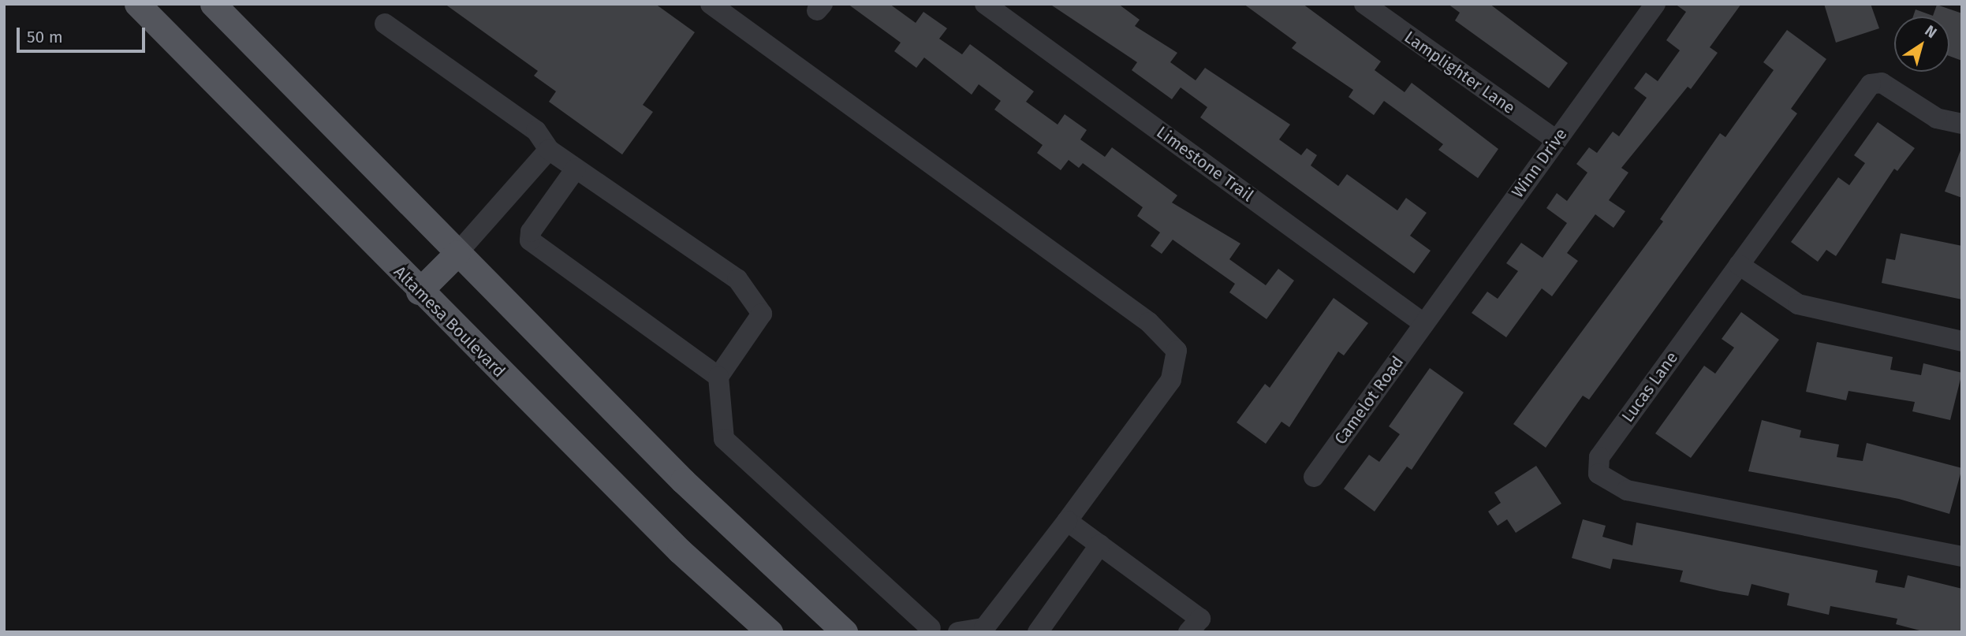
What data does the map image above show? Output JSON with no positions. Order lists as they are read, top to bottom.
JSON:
{
  "streets": {
    "main road": ["Altamesa Boulevard"],
    "street": [
      "Lamplighter Lane",
      "Winn Drive",
      "Limestone Trail",
      "Lucas Lane",
      "Camelot Road"
    ]
  },
  "crossings": [
    ["Lamplighter Lane", "Winn Drive"],
    ["Winn Drive", "Limestone Trail"],
    ["Winn Drive", "Camelot Road"],
    ["Limestone Trail", "Camelot Road"]
  ],
  "scale_bar": "50 m",
  "north": "top right"
}
